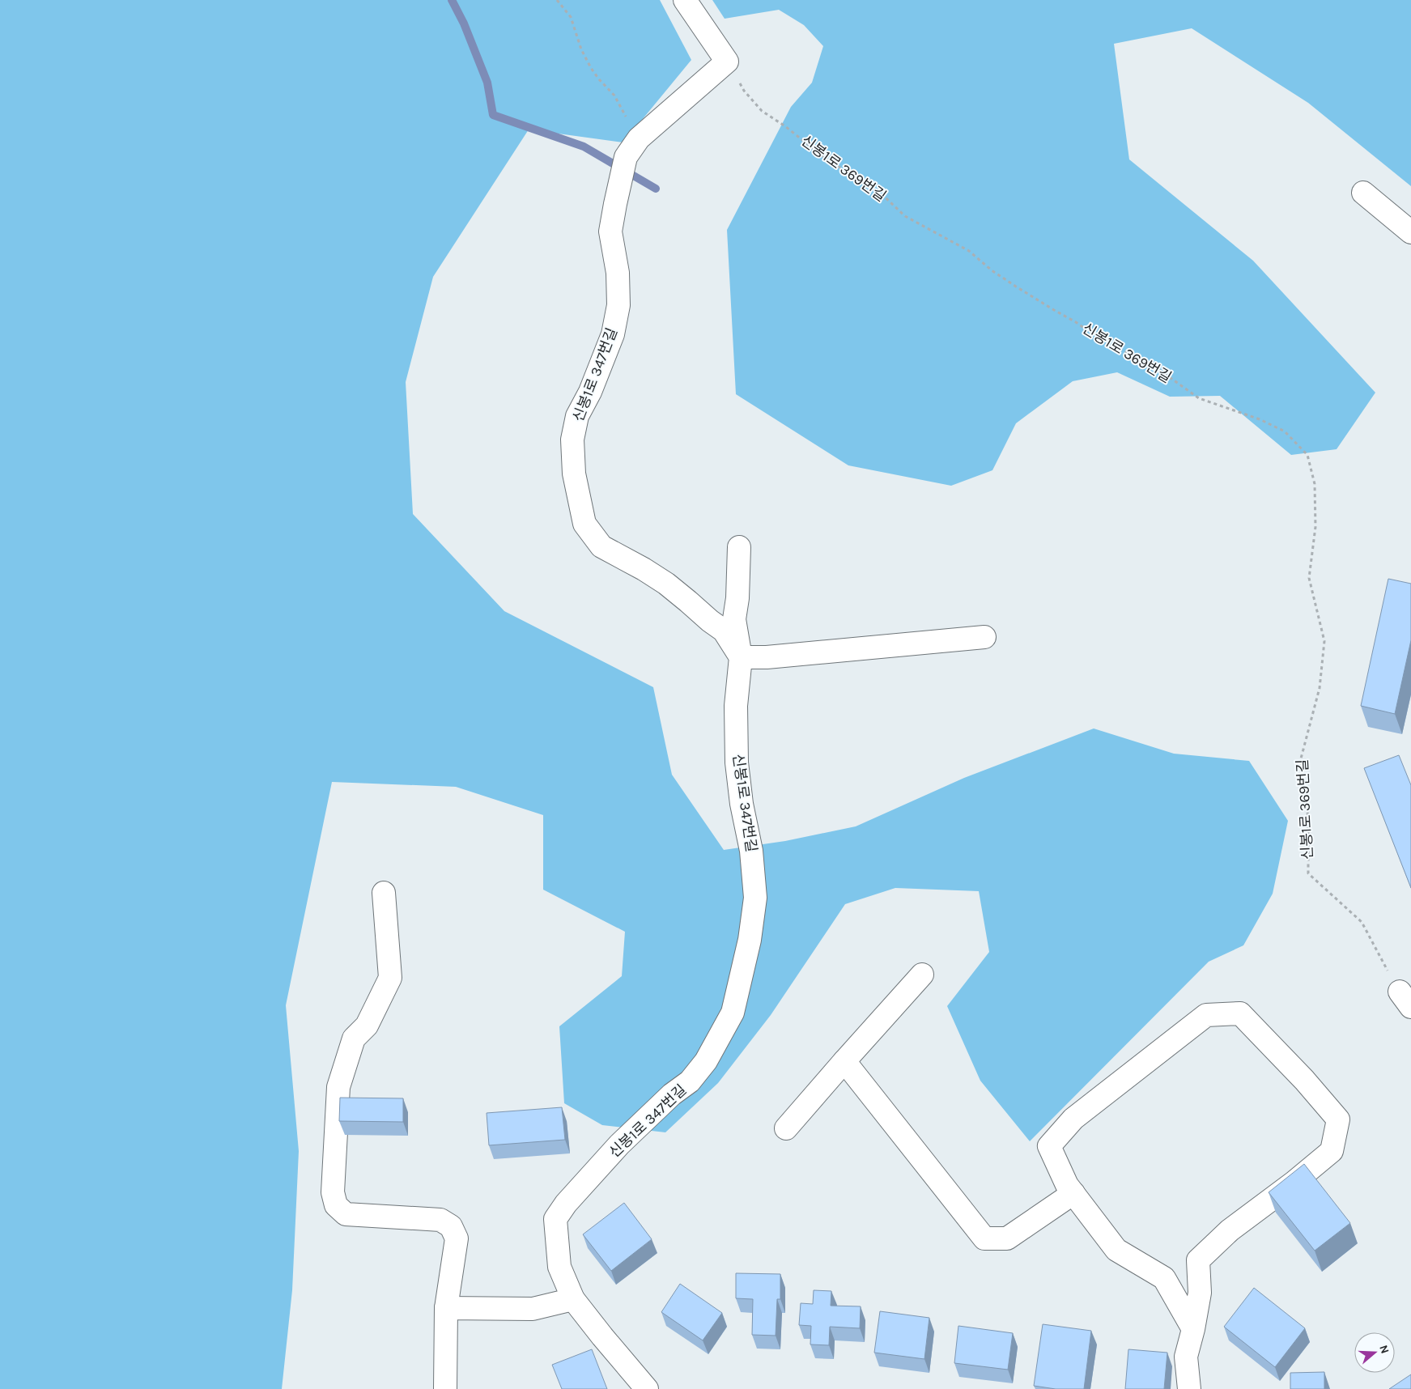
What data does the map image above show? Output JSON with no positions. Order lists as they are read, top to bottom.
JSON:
{
  "streets": {
    "street": ["신봉1로 347번길"],
    "path": ["신봉1로 369번길"]
  },
  "north": "right"
}
